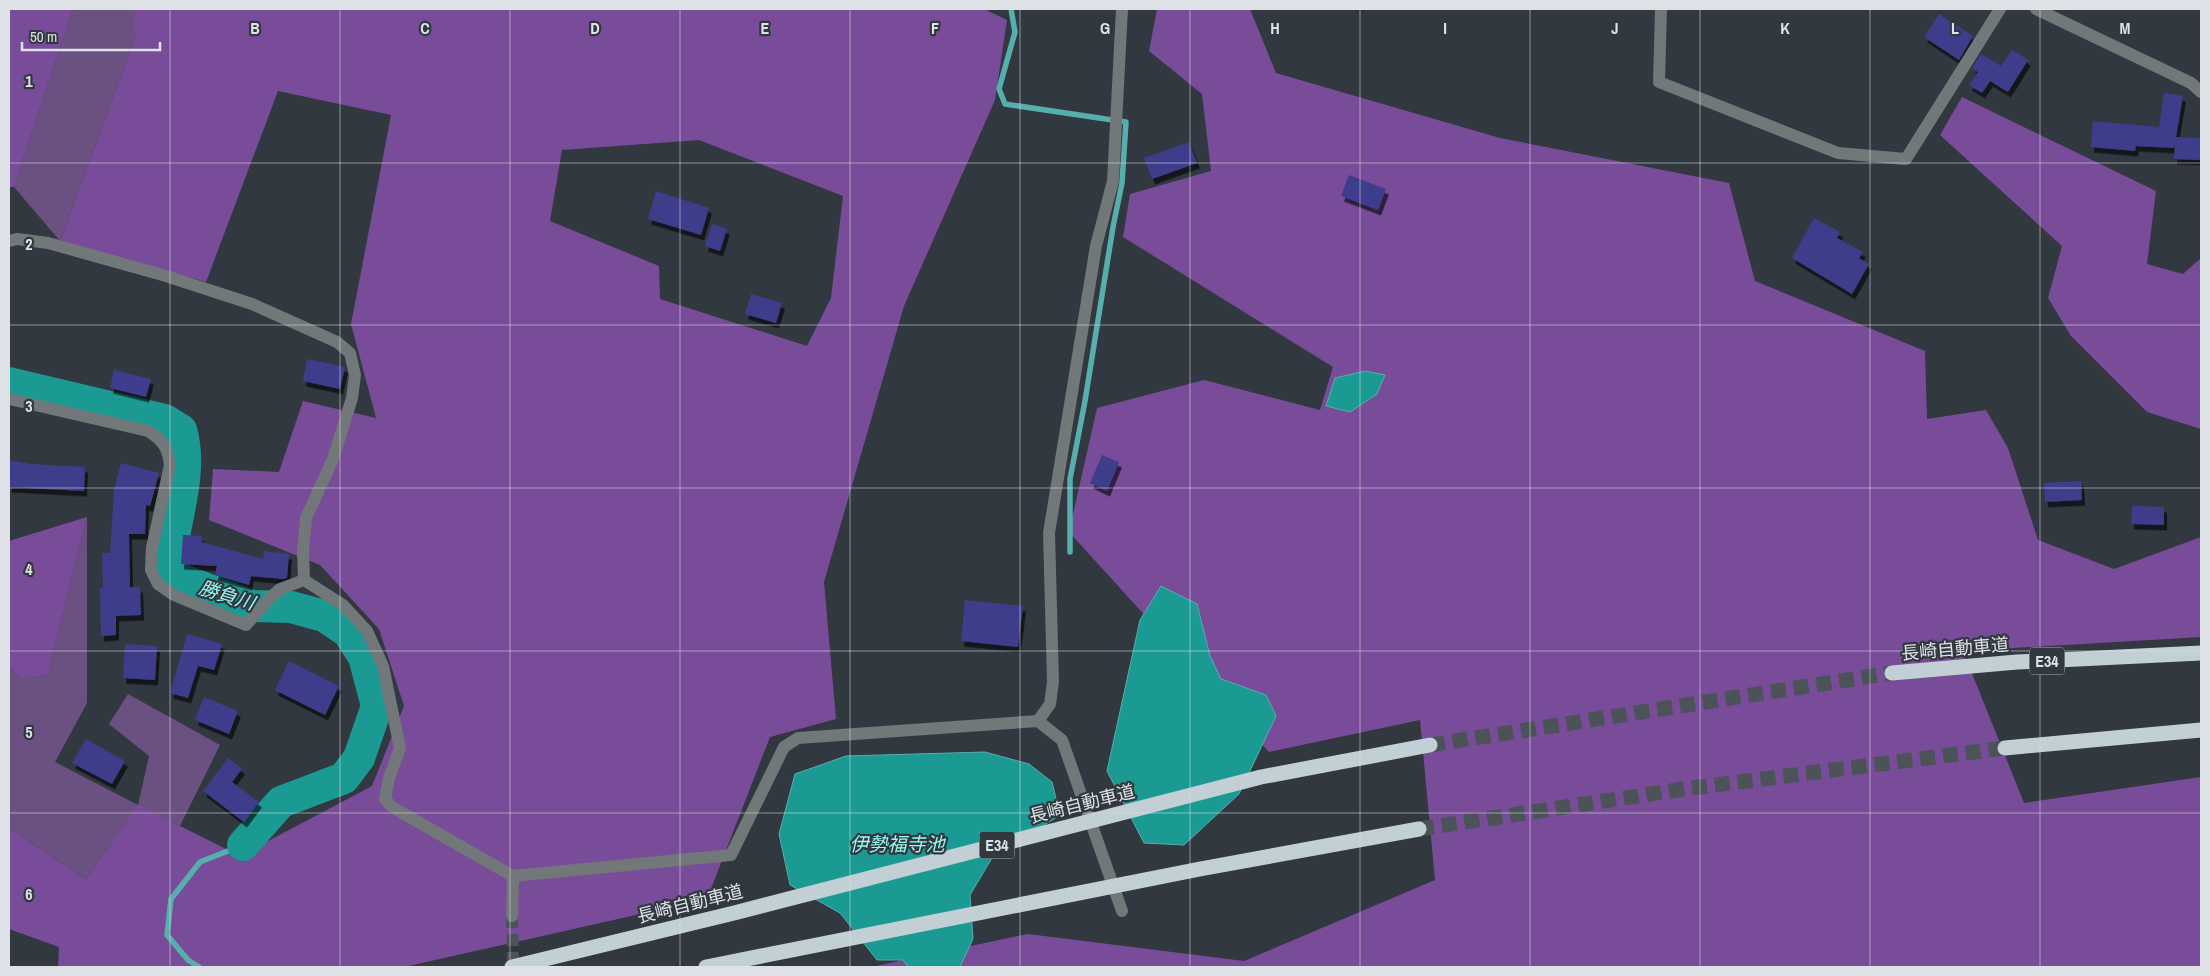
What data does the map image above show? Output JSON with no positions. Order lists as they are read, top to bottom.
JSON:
{
  "streets": {
    "highway": ["長崎自動車道", "E34"]
  },
  "water": ["勝負川", "伊勢福寺池"],
  "scale_bar": "50 m",
  "grid": {
    "columns": [
      "B",
      "C",
      "D",
      "E",
      "F",
      "G",
      "H",
      "I",
      "J",
      "K",
      "L",
      "M"
    ],
    "rows": [
      "1",
      "2",
      "3",
      "4",
      "5",
      "6"
    ]
  }
}
